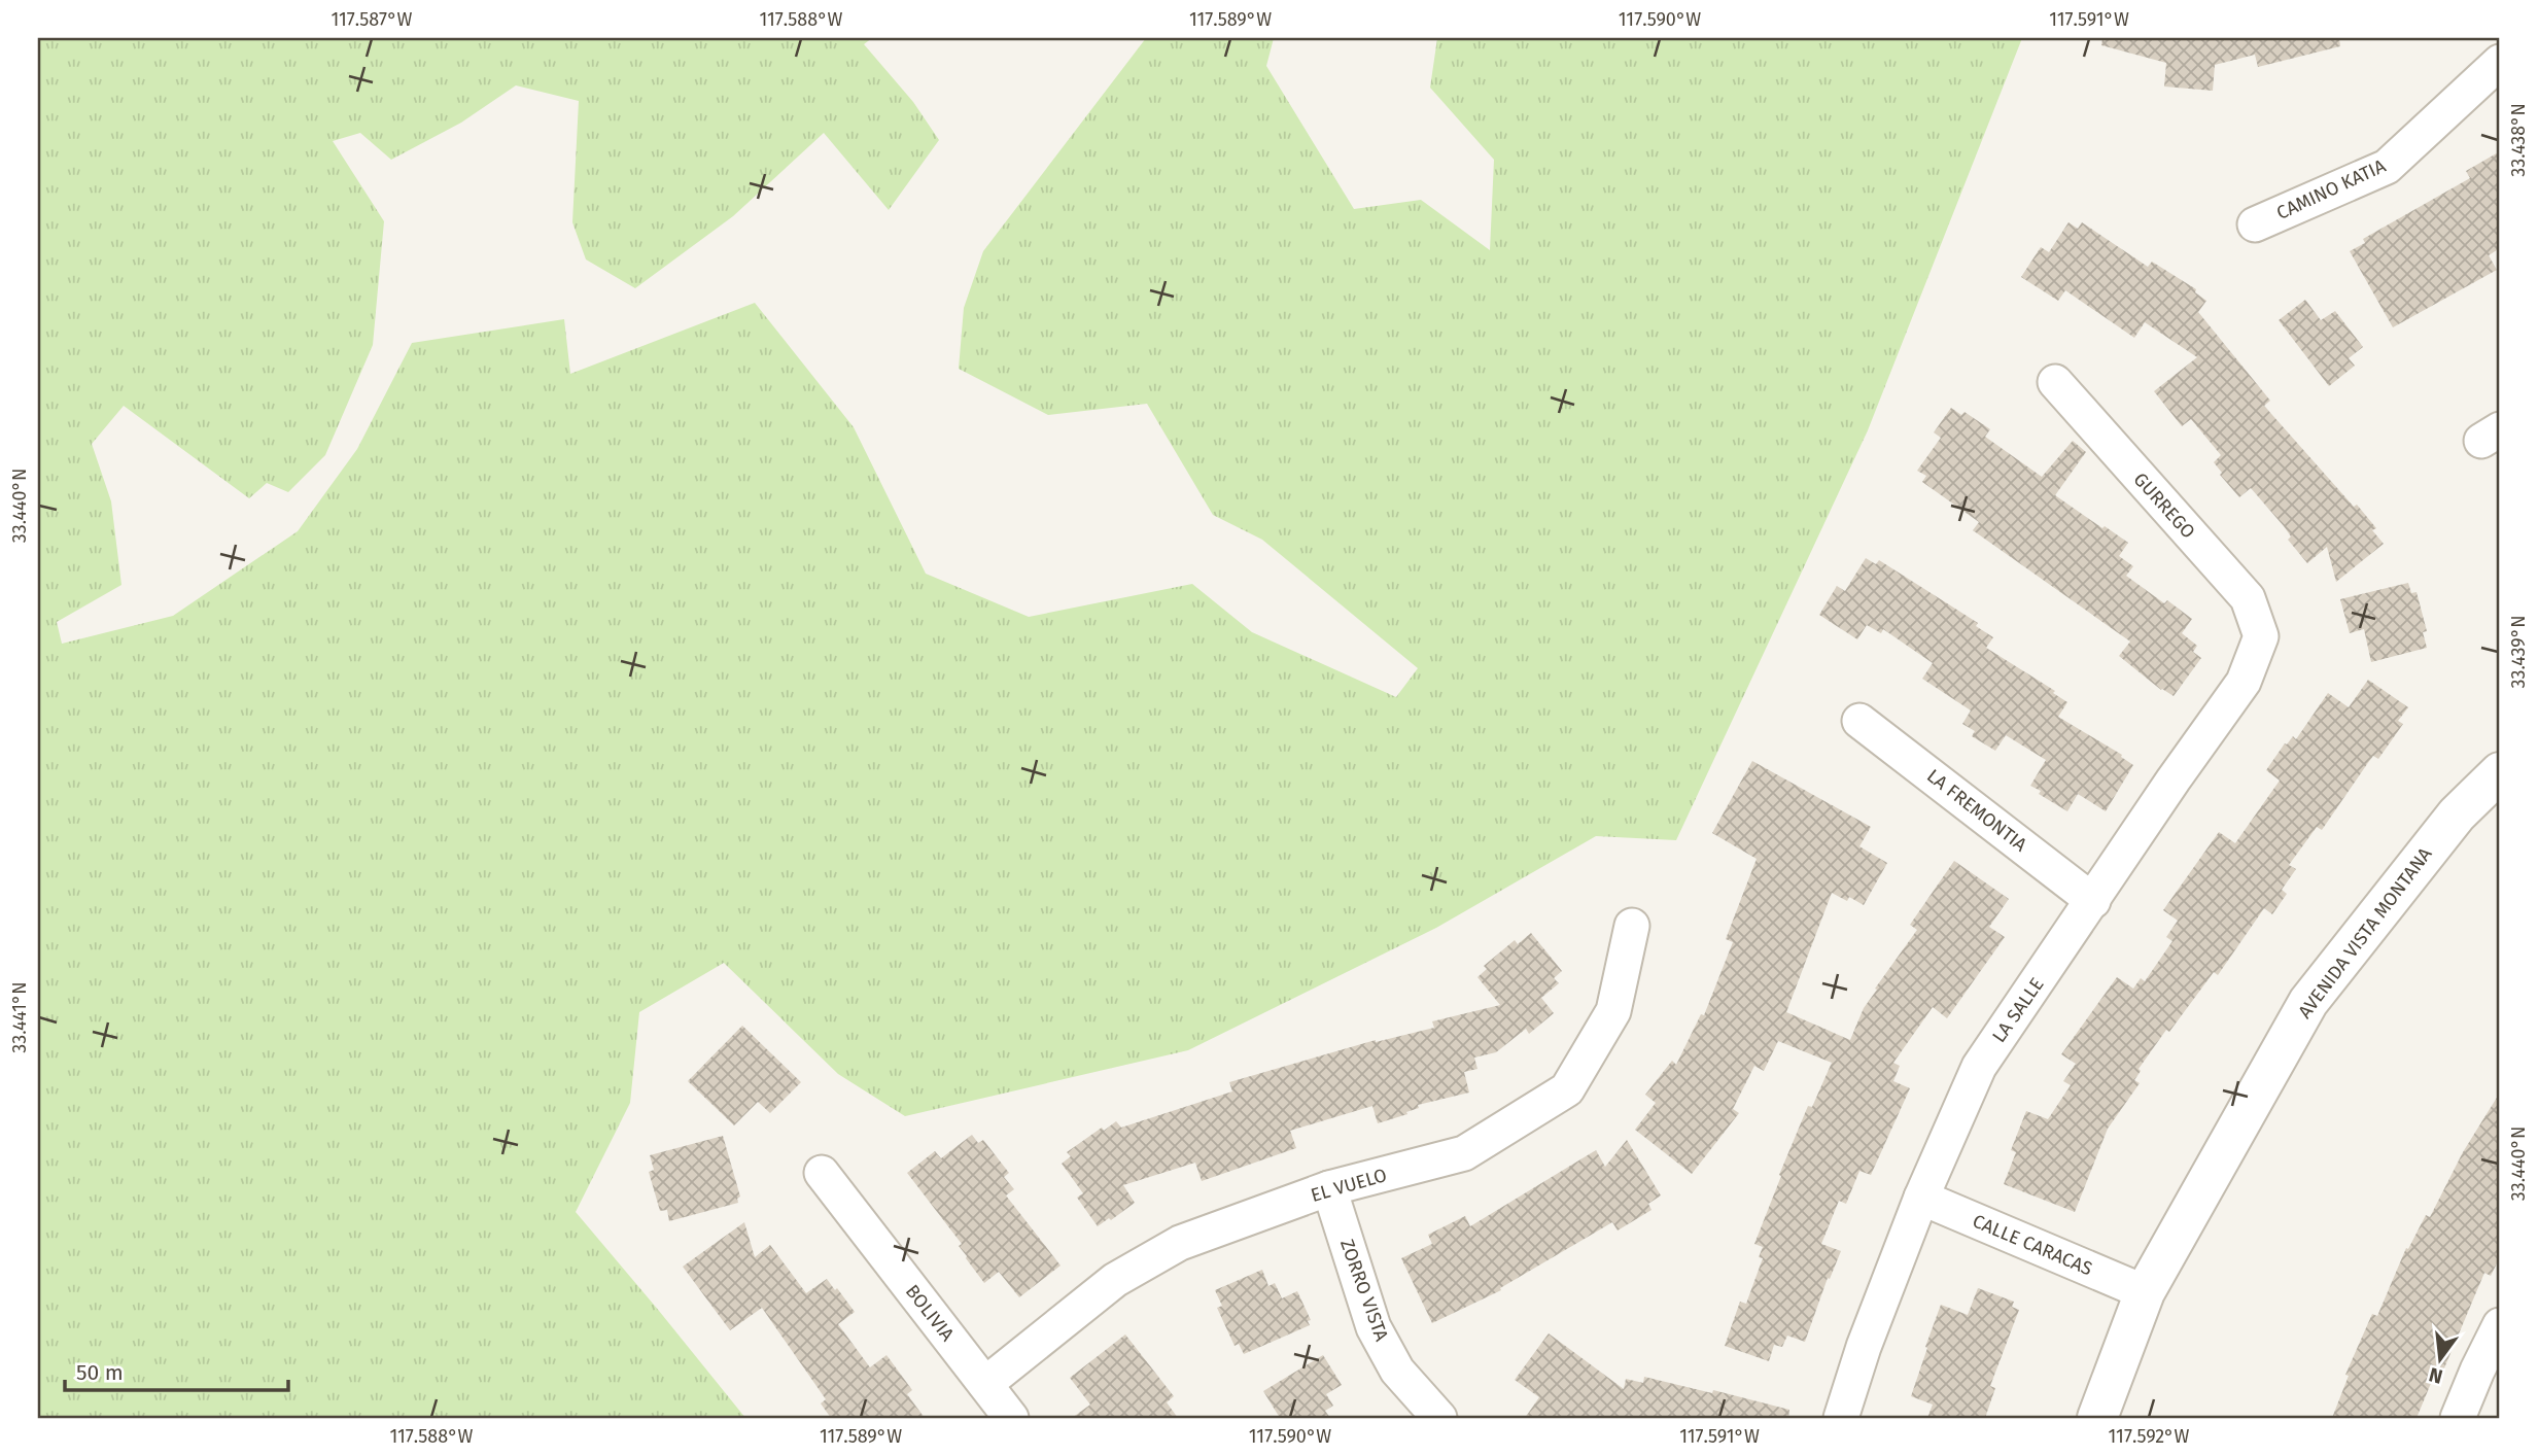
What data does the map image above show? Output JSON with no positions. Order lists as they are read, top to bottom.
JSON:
{
  "streets": {
    "street": [
      "CAMINO KATIA",
      "GURREGO",
      "LA FREMONTIA",
      "AVENIDA VISTA MONTANA",
      "LA SALLE",
      "EL VUELO",
      "CALLE CARACAS",
      "ZORRO VISTA",
      "BOLIVIA"
    ]
  },
  "crossings": [
    ["GURREGO", "LA SALLE"],
    ["LA FREMONTIA", "LA SALLE"],
    ["AVENIDA VISTA MONTANA", "CALLE CARACAS"],
    ["LA SALLE", "CALLE CARACAS"],
    ["EL VUELO", "ZORRO VISTA"],
    ["EL VUELO", "BOLIVIA"]
  ],
  "scale_bar": "50 m",
  "north": "bottom",
  "coordinates": [
    "117.587°W",
    "117.588°W",
    "117.589°W",
    "117.590°W",
    "117.591°W",
    "33.438°N",
    "33.440°N",
    "33.439°N",
    "33.441°N",
    "117.592°W"
  ]
}
